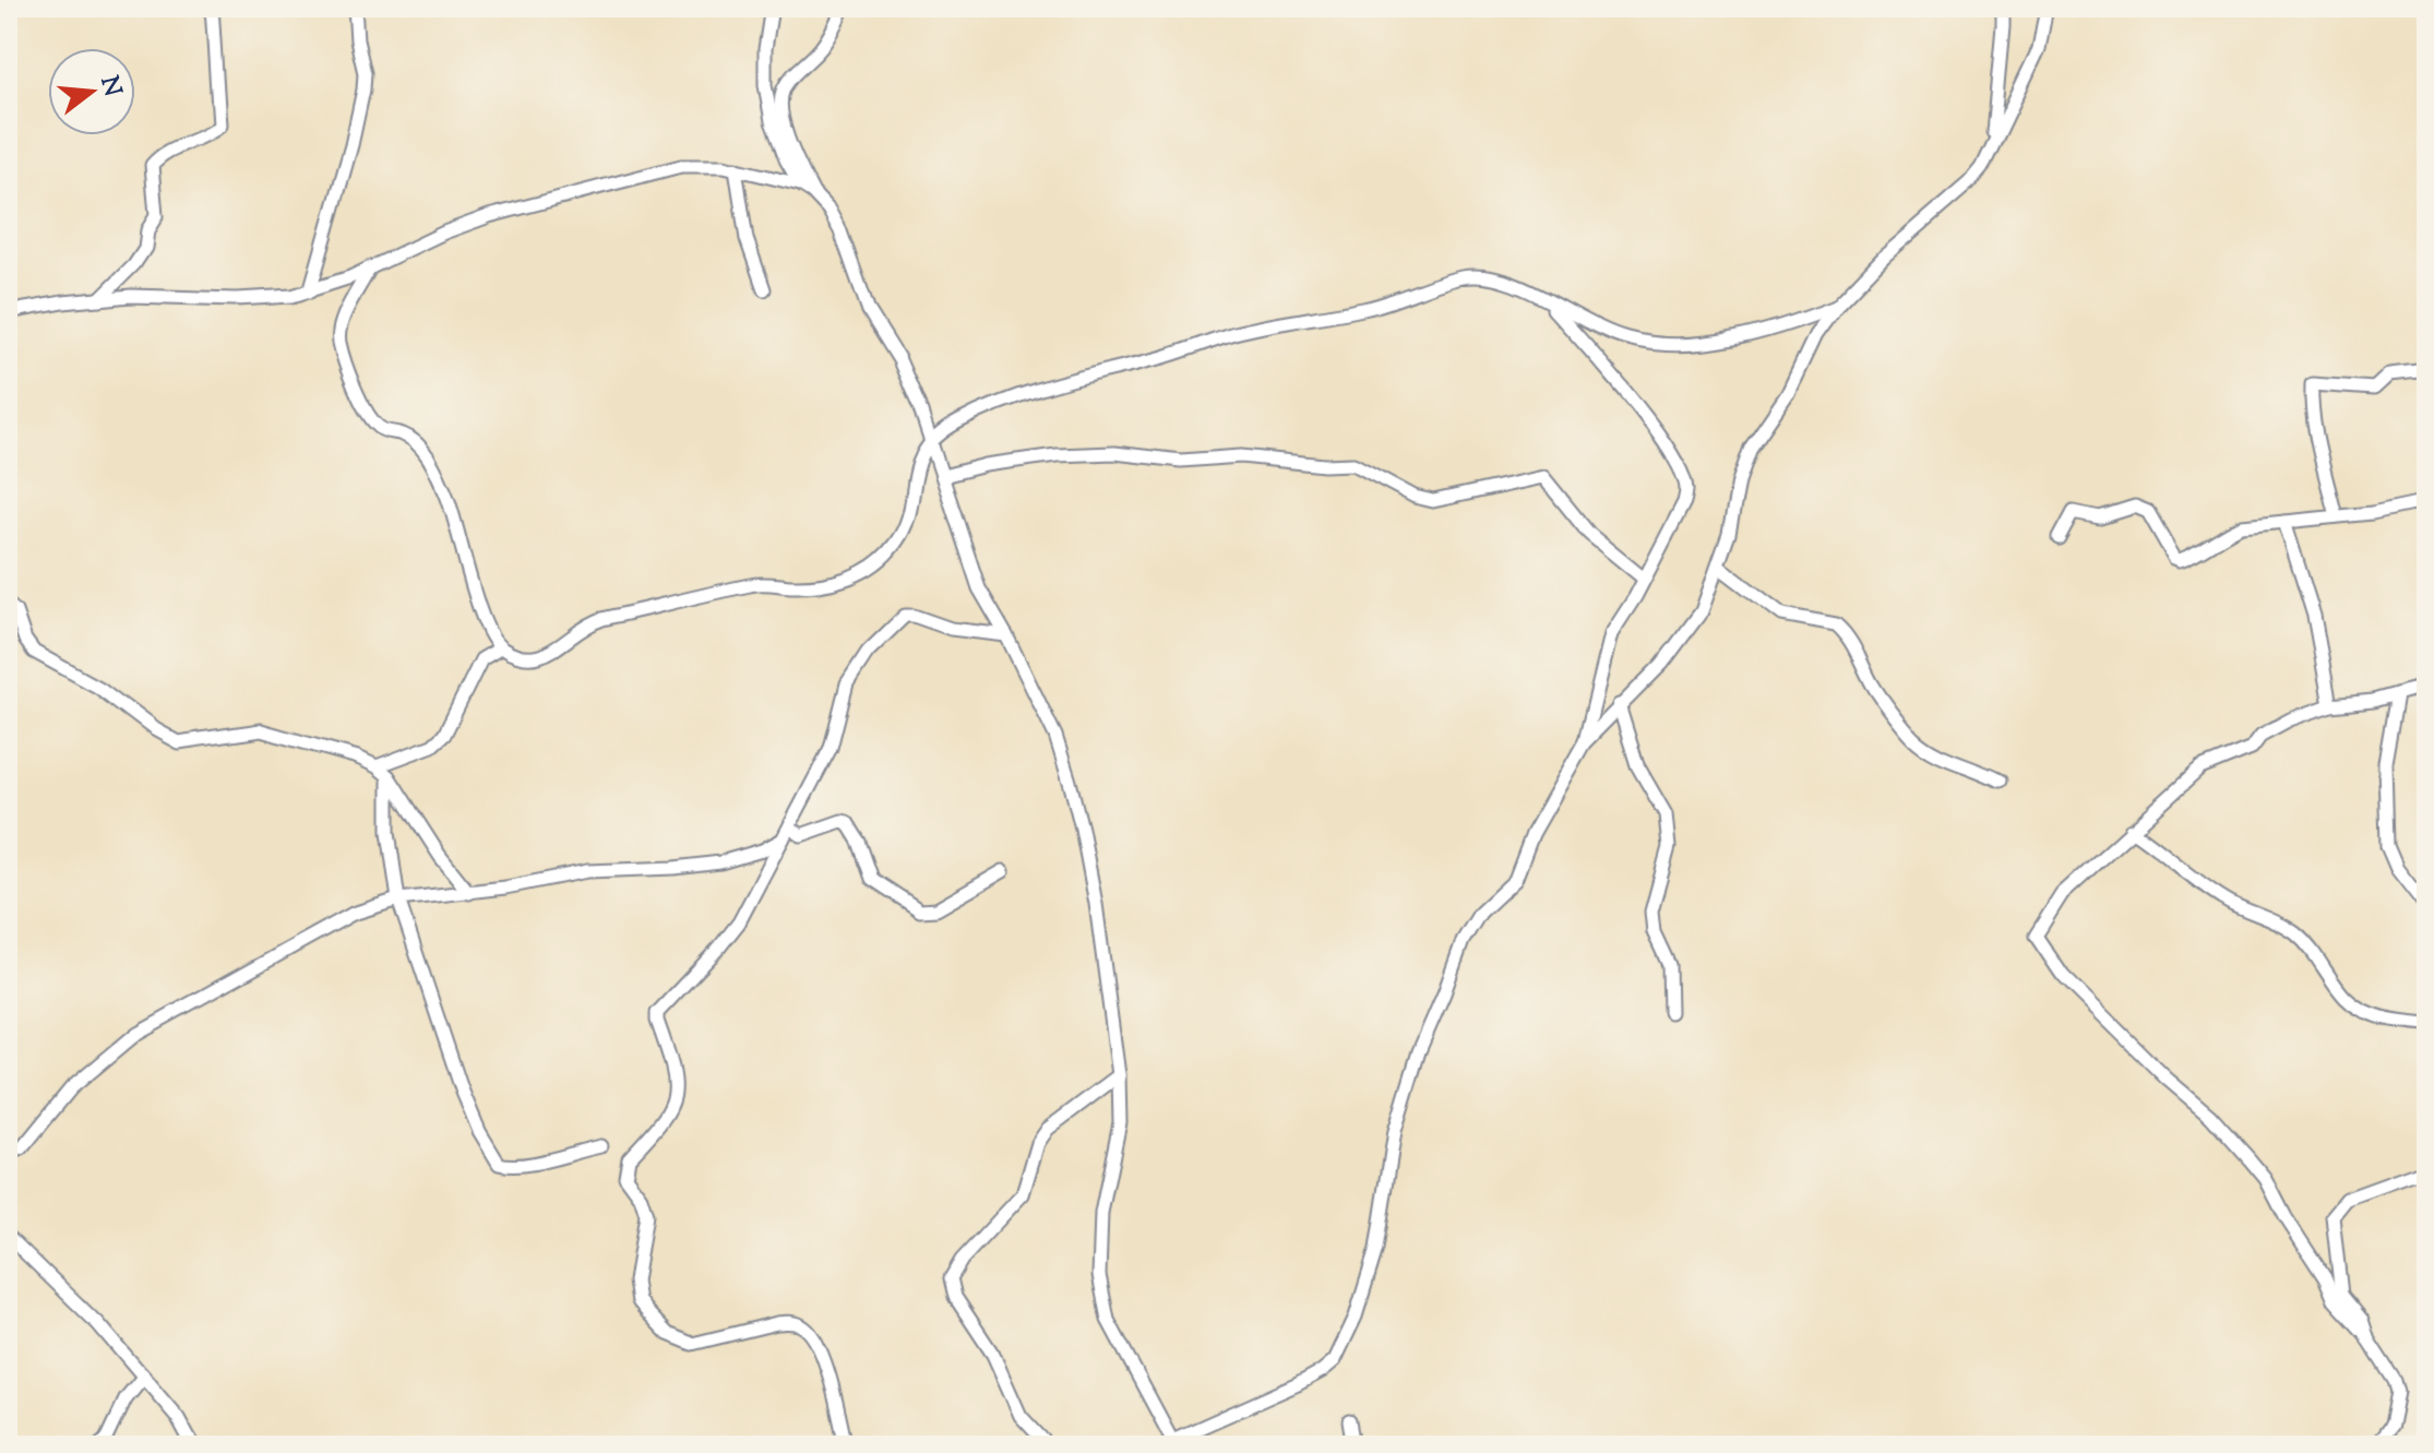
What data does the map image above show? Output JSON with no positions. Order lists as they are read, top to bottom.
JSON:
{
  "north": "right"
}
